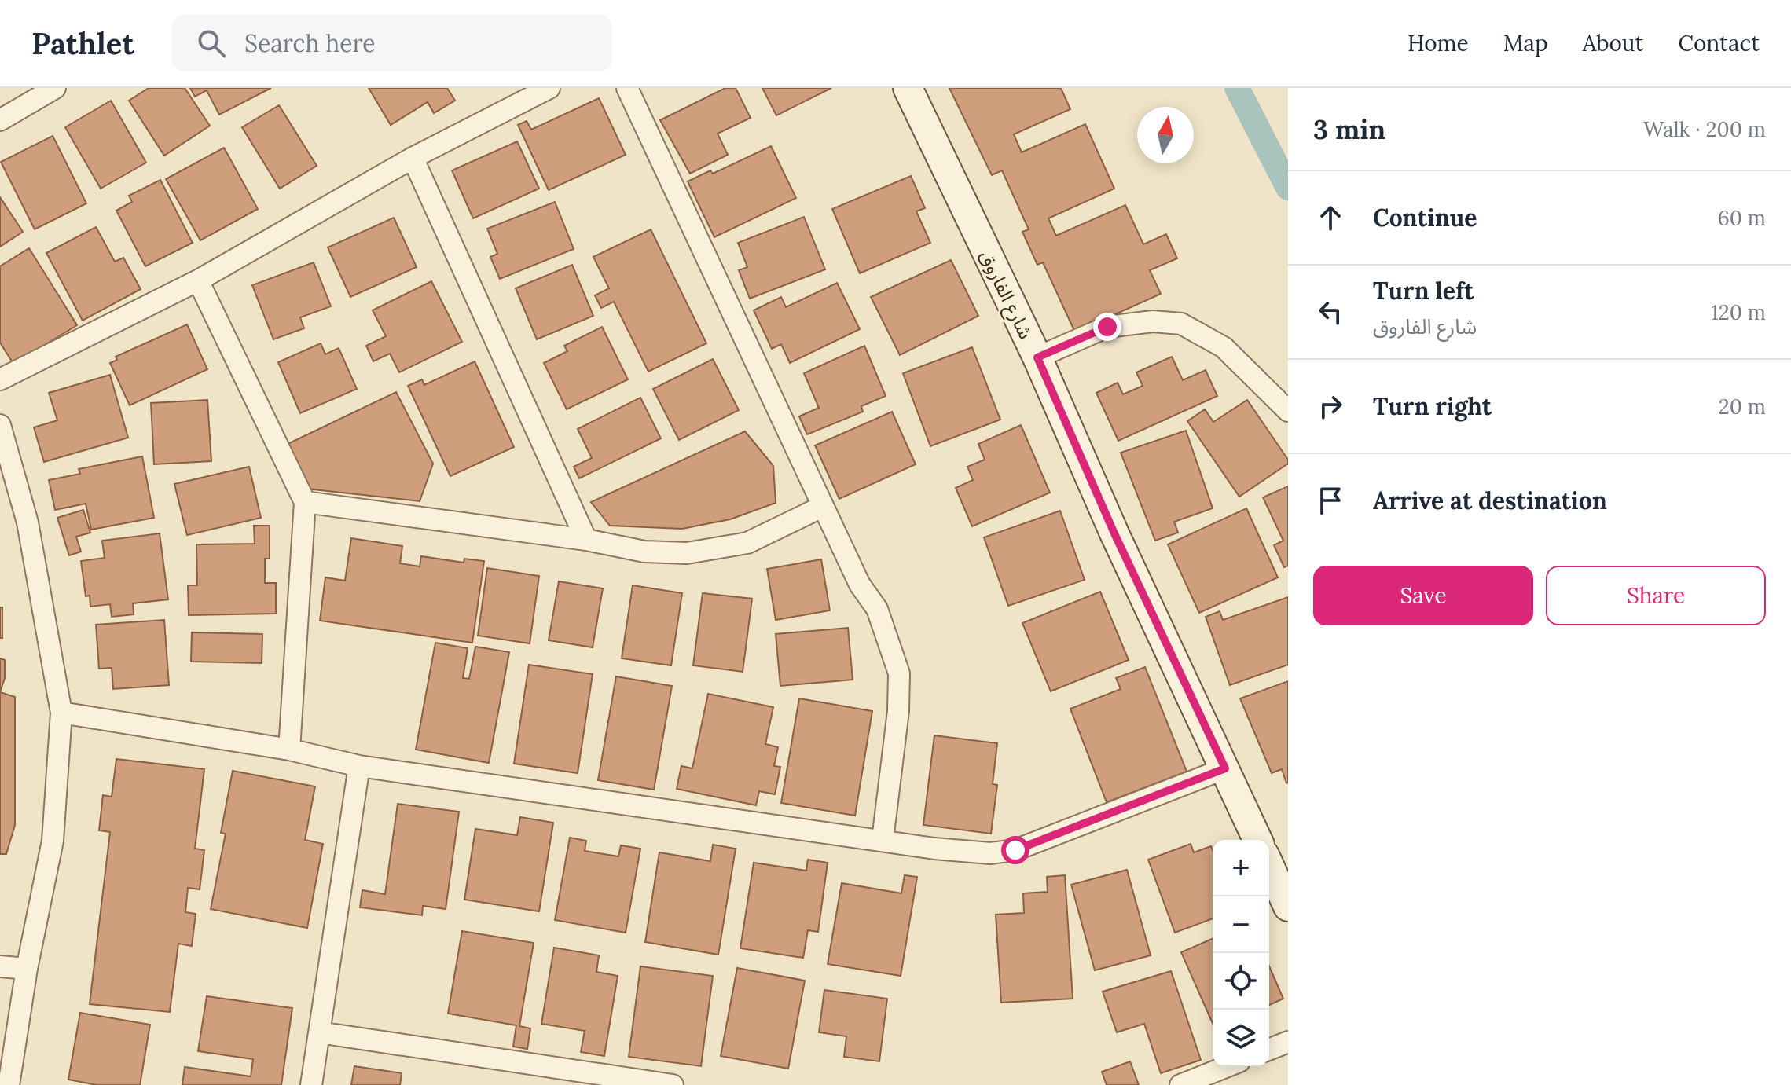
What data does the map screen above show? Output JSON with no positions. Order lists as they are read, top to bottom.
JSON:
{
  "streets": {
    "main road": ["شارع الفاروق"]
  },
  "north": "top",
  "page": {
    "header": "Pathlet",
    "search": "Search here",
    "nav": [
      "Home",
      "Map",
      "About",
      "Contact"
    ],
    "heading": ["3 min", "Walk · 200 m"],
    "list": [
      ["Continue", "60 m"],
      ["Turn left", "شارع الفاروق", "120 m"],
      ["Turn right", "20 m"],
      "Arrive at destination"
    ],
    "buttons": ["Save", "Share"],
    "map_buttons": ["+", "−"]
  }
}
